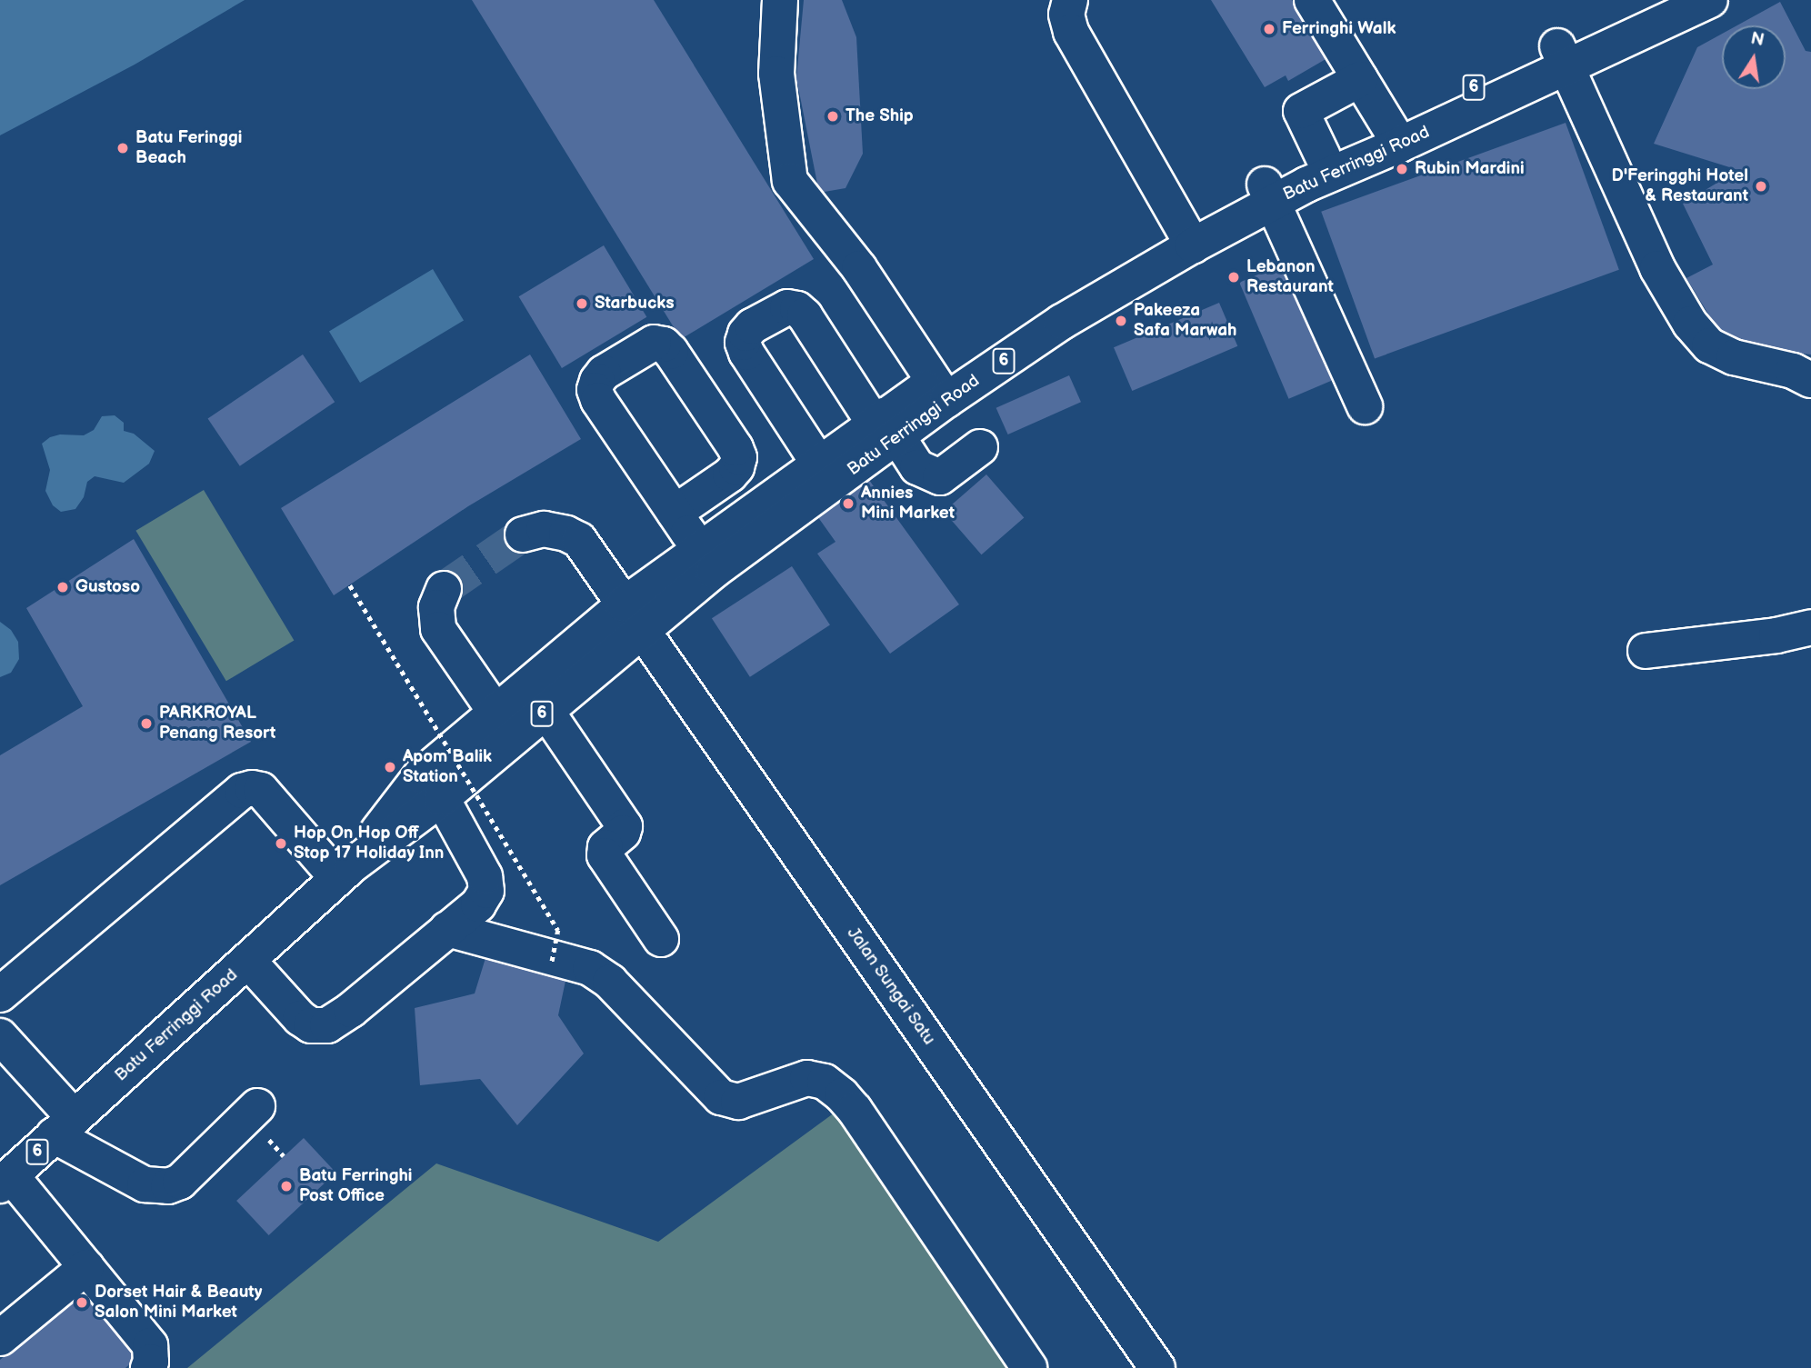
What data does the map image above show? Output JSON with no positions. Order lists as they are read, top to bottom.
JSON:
{
  "streets": {
    "main road": ["6", "Batu Ferringgi Road", "Jalan Sungai Satu"]
  },
  "crossings": [
    ["Batu Ferringgi Road", "Jalan Sungai Satu"]
  ],
  "places": [
    "Ferringhi Walk",
    "The Ship",
    "Batu Feringgi Beach",
    "Rubin Mardini",
    "D'Feringghi Hotel & Restaurant",
    "Lebanon Restaurant",
    "Starbucks",
    "Pakeeza Safa Marwah",
    "Annies Mini Market",
    "Gustoso",
    "PARKROYAL Penang Resort",
    "Apom Balik Station",
    "Hop On Hop Off Stop 17 Holiday Inn",
    "Batu Ferringhi Post Office",
    "Dorset Hair & Beauty Salon Mini Market"
  ],
  "north": "top"
}
